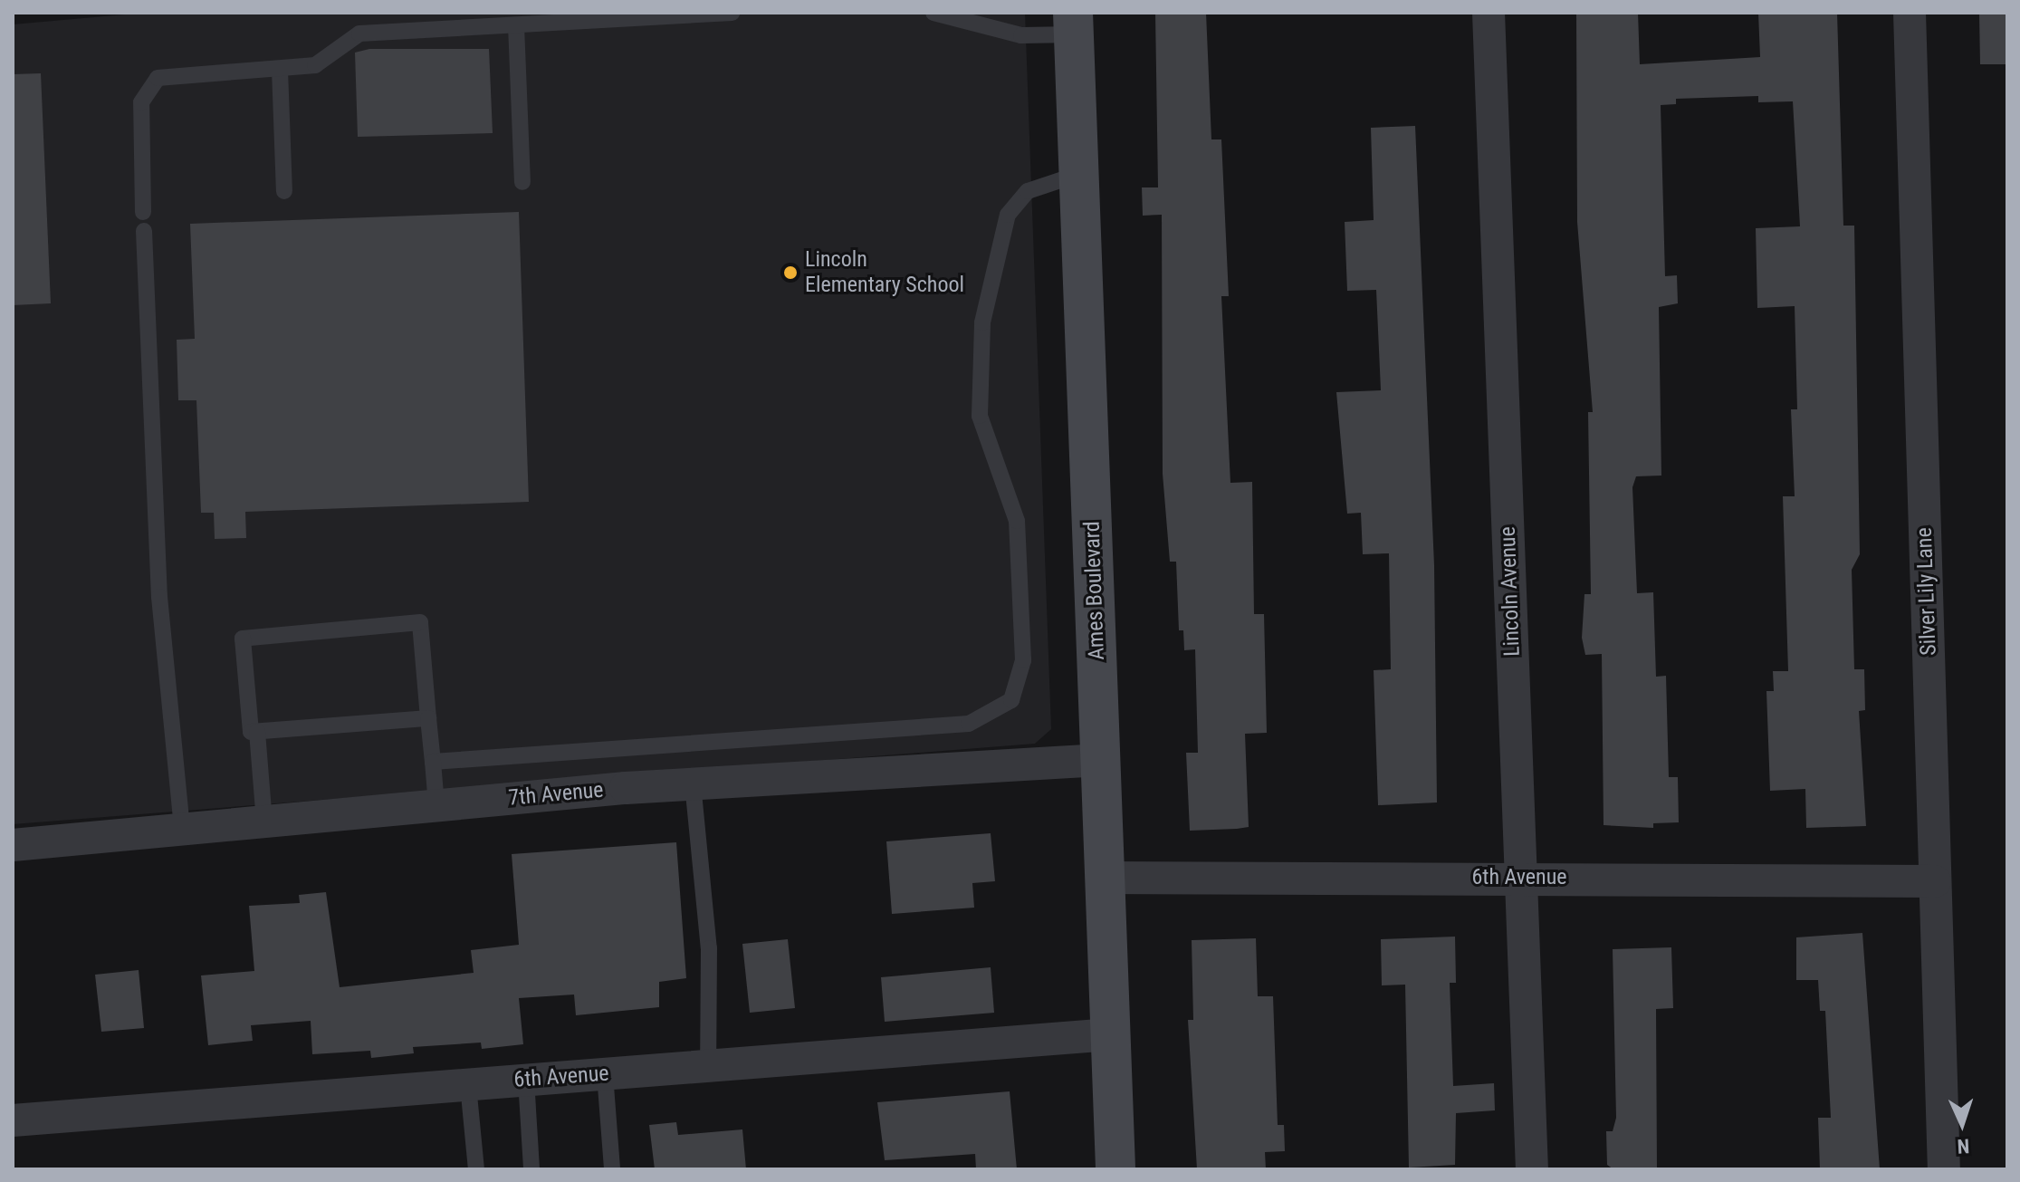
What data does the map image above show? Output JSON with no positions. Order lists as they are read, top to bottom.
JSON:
{
  "streets": {
    "street": [
      "Ames Boulevard",
      "Lincoln Avenue",
      "Silver Lily Lane",
      "7th Avenue",
      "6th Avenue"
    ]
  },
  "crossings": [
    ["Ames Boulevard", "7th Avenue"],
    ["Ames Boulevard", "6th Avenue"],
    ["Lincoln Avenue", "6th Avenue"],
    ["Silver Lily Lane", "6th Avenue"]
  ],
  "places": ["Lincoln Elementary School"],
  "north": "bottom"
}
